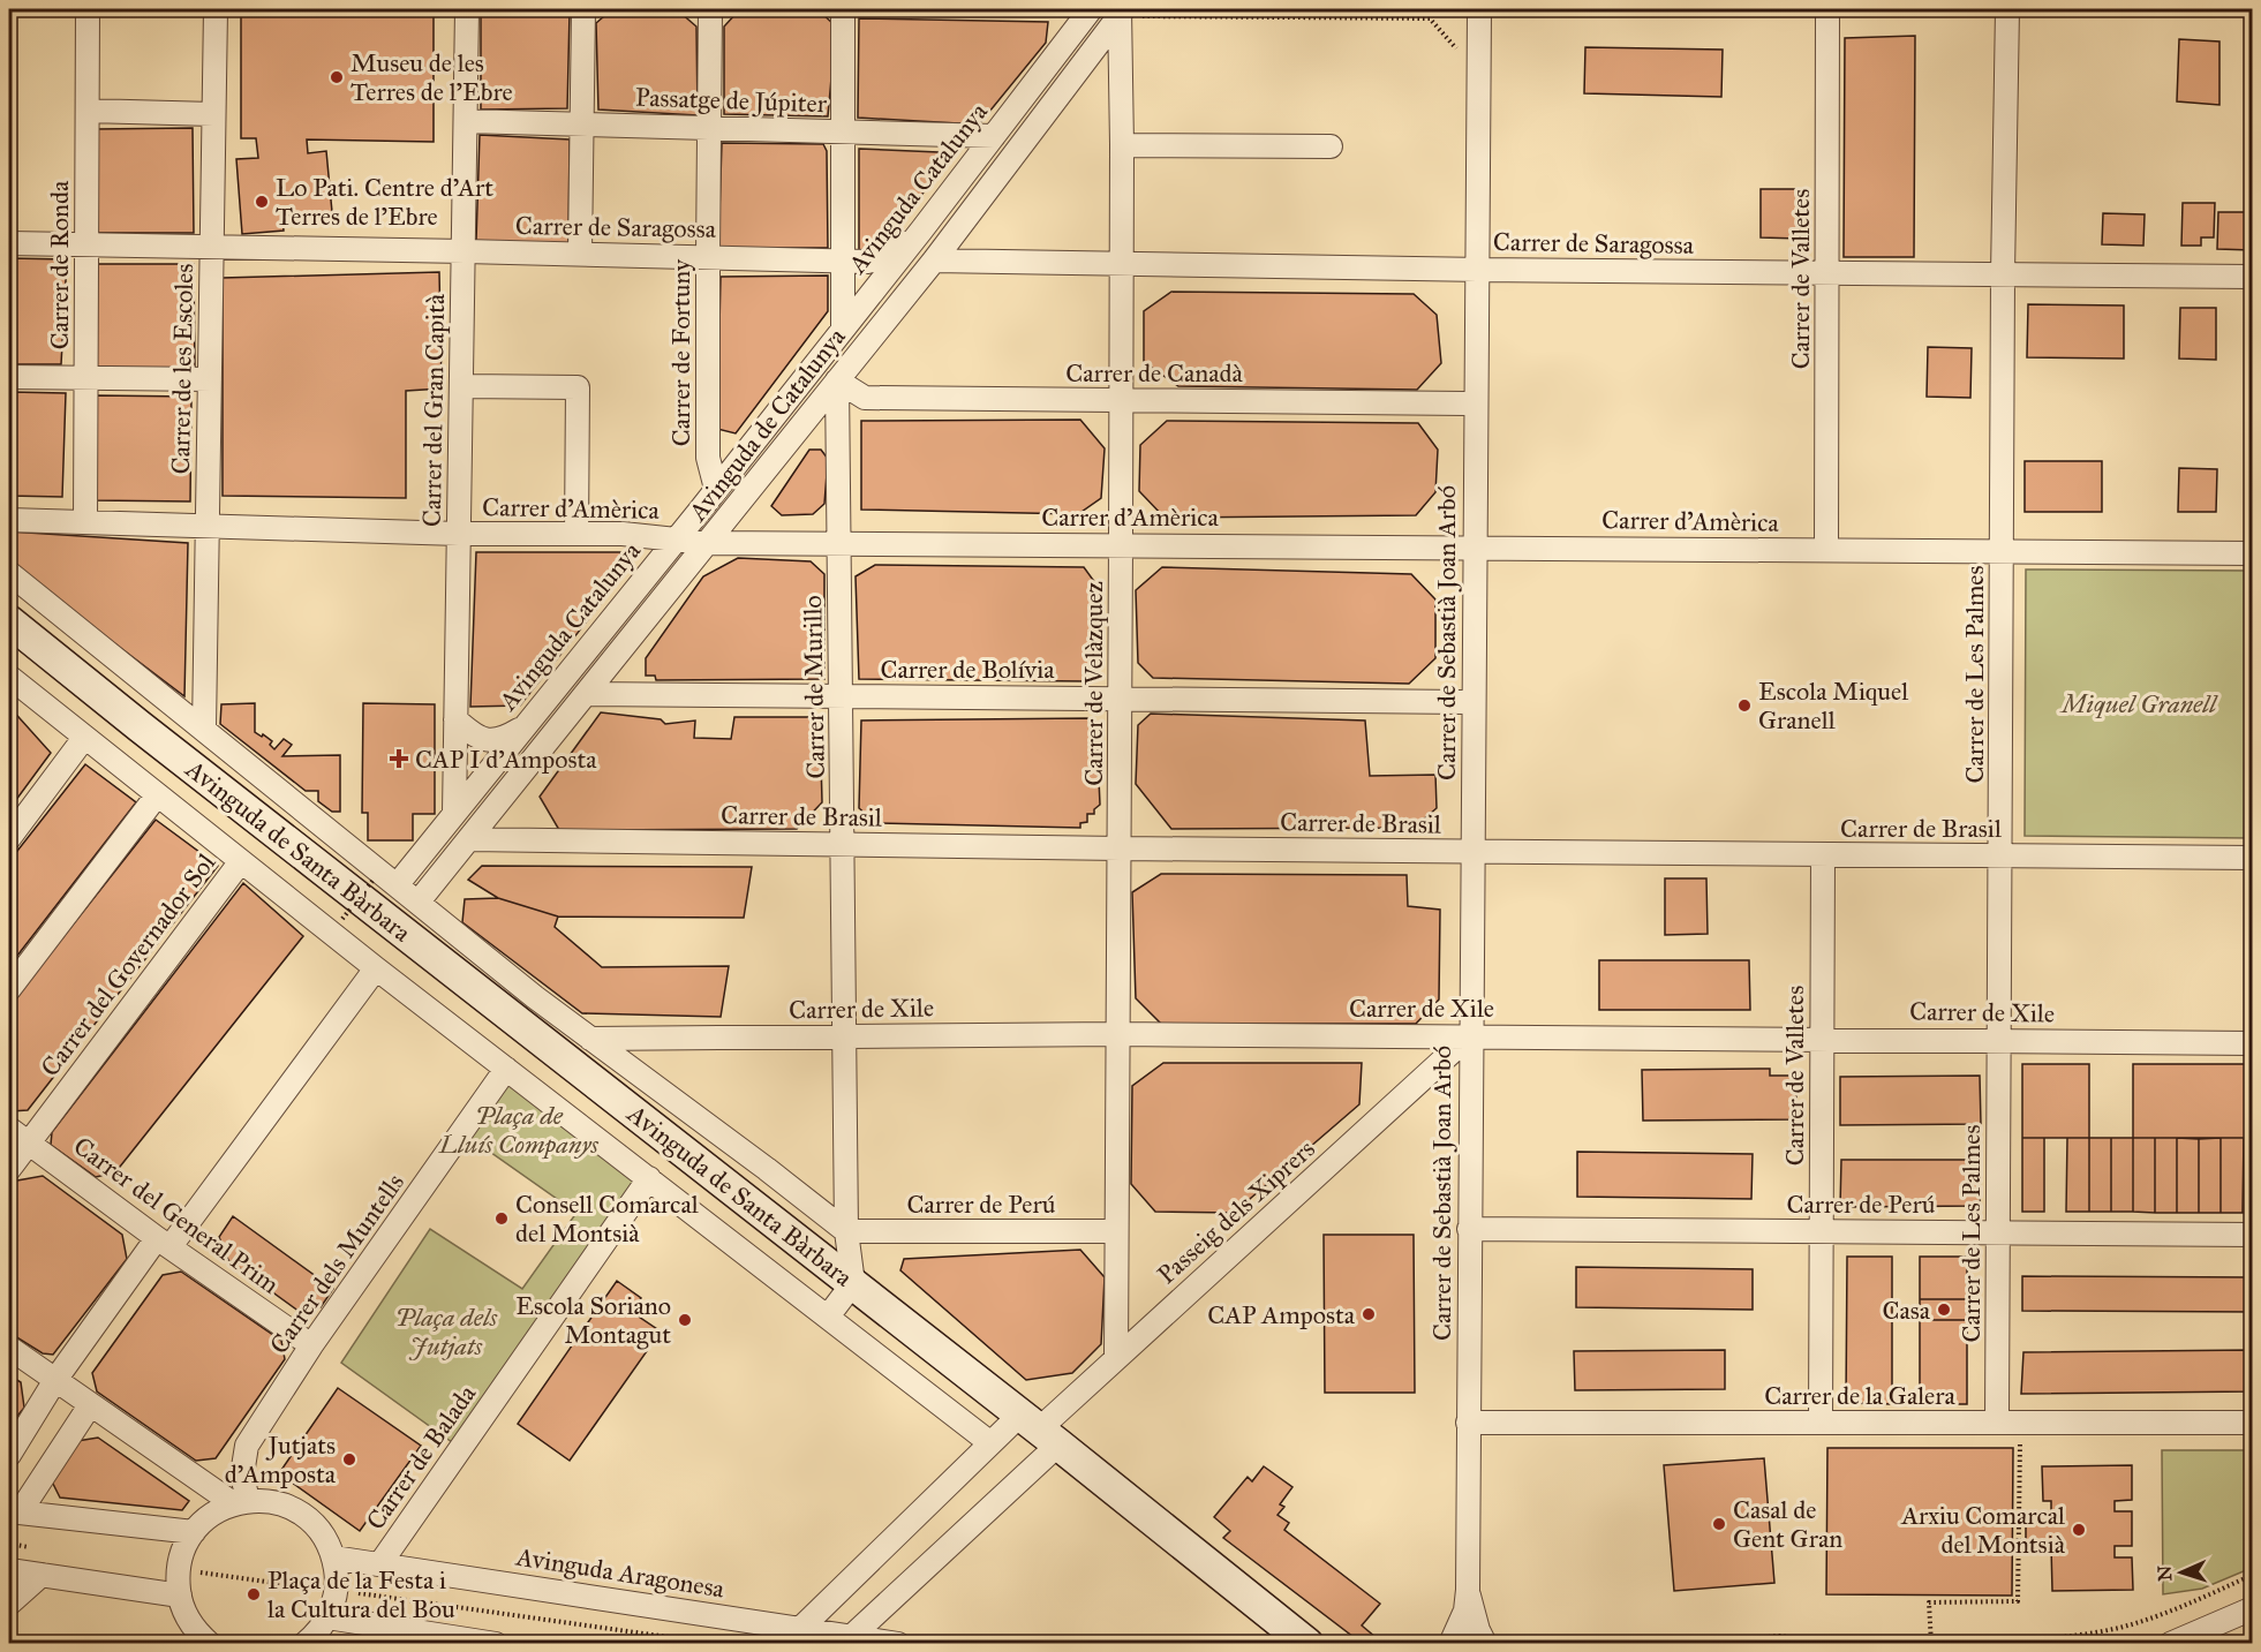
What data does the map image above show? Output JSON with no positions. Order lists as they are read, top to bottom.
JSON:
{
  "streets": {
    "street": [
      "Passatge de Júpiter",
      "Avinguda Catalunya",
      "Carrer de Saragossa",
      "Carrer de Ronda",
      "Carrer de Valletes",
      "Carrer de Fortuny",
      "Carrer de les Escoles",
      "Carrer de Canadà",
      "Carrer del Gran Capità",
      "Avinguda de Catalunya",
      "Carrer d'Amèrica",
      "Carrer de Sebastià Joan Arbó",
      "Carrer de Bolívia",
      "Carrer de Les Palmes",
      "Carrer de Velàzquez",
      "Carrer de Murillo",
      "Carrer de Brasil",
      "Avinguda de Santa Bàrbara",
      "Carrer del Governador Sol",
      "Carrer de Xile",
      "Carrer de Perú",
      "Passeig dels Xiprers",
      "Carrer del General Prim",
      "Carrer dels Muntells",
      "Carrer de la Galera",
      "Carrer de Balada",
      "Avinguda Aragonesa"
    ]
  },
  "crossings": [
    ["Passatge de Júpiter", "Avinguda Catalunya"],
    ["Passatge de Júpiter", "Carrer de Fortuny"],
    ["Passatge de Júpiter", "Carrer del Gran Capità"],
    ["Avinguda Catalunya", "Carrer de Saragossa"],
    ["Avinguda Catalunya", "Carrer de Fortuny"],
    ["Avinguda Catalunya", "Carrer del Gran Capità"],
    ["Avinguda Catalunya", "Carrer d'Amèrica"],
    ["Avinguda Catalunya", "Avinguda de Santa Bàrbara"],
    ["Carrer de Saragossa", "Carrer de Ronda"],
    ["Carrer de Saragossa", "Carrer de Valletes"],
    ["Carrer de Saragossa", "Carrer de Fortuny"],
    ["Carrer de Saragossa", "Carrer de les Escoles"],
    ["Carrer de Saragossa", "Carrer del Gran Capità"],
    ["Carrer de Saragossa", "Avinguda de Catalunya"],
    ["Carrer de Saragossa", "Carrer de Sebastià Joan Arbó"],
    ["Carrer de Saragossa", "Carrer de Les Palmes"],
    ["Carrer de Saragossa", "Carrer de Velàzquez"],
    ["Carrer de Ronda", "Carrer d'Amèrica"],
    ["Carrer de Valletes", "Carrer d'Amèrica"],
    ["Carrer de Valletes", "Carrer de Brasil"],
    ["Carrer de Valletes", "Carrer de Xile"],
    ["Carrer de Valletes", "Carrer de Perú"],
    ["Carrer de Valletes", "Carrer de la Galera"],
    ["Carrer de les Escoles", "Carrer d'Amèrica"],
    ["Carrer de les Escoles", "Avinguda de Santa Bàrbara"],
    ["Carrer de Canadà", "Avinguda de Catalunya"],
    ["Carrer de Canadà", "Carrer de Sebastià Joan Arbó"],
    ["Carrer de Canadà", "Carrer de Velàzquez"],
    ["Carrer de Canadà", "Carrer de Murillo"],
    ["Carrer del Gran Capità", "Carrer d'Amèrica"],
    ["Avinguda de Catalunya", "Carrer d'Amèrica"],
    ["Avinguda de Catalunya", "Carrer de Bolívia"],
    ["Avinguda de Catalunya", "Carrer de Velàzquez"],
    ["Avinguda de Catalunya", "Carrer de Murillo"],
    ["Avinguda de Catalunya", "Carrer de Brasil"],
    ["Avinguda de Catalunya", "Avinguda de Santa Bàrbara"],
    ["Carrer d'Amèrica", "Carrer de Sebastià Joan Arbó"],
    ["Carrer d'Amèrica", "Carrer de Les Palmes"],
    ["Carrer d'Amèrica", "Carrer de Velàzquez"],
    ["Carrer d'Amèrica", "Carrer de Murillo"],
    ["Carrer de Sebastià Joan Arbó", "Carrer de Bolívia"],
    ["Carrer de Sebastià Joan Arbó", "Carrer de Brasil"],
    ["Carrer de Sebastià Joan Arbó", "Carrer de Xile"],
    ["Carrer de Sebastià Joan Arbó", "Carrer de Perú"],
    ["Carrer de Sebastià Joan Arbó", "Passeig dels Xiprers"],
    ["Carrer de Sebastià Joan Arbó", "Carrer de la Galera"],
    ["Carrer de Bolívia", "Carrer de Velàzquez"],
    ["Carrer de Bolívia", "Carrer de Murillo"],
    ["Carrer de Les Palmes", "Carrer de Brasil"],
    ["Carrer de Les Palmes", "Carrer de Xile"],
    ["Carrer de Les Palmes", "Carrer de Perú"],
    ["Carrer de Les Palmes", "Carrer de la Galera"],
    ["Carrer de Velàzquez", "Carrer de Brasil"],
    ["Carrer de Velàzquez", "Carrer de Xile"],
    ["Carrer de Velàzquez", "Carrer de Perú"],
    ["Carrer de Velàzquez", "Passeig dels Xiprers"],
    ["Carrer de Murillo", "Carrer de Brasil"],
    ["Carrer de Murillo", "Avinguda de Santa Bàrbara"],
    ["Carrer de Murillo", "Carrer de Xile"],
    ["Carrer de Murillo", "Carrer de Perú"],
    ["Avinguda de Santa Bàrbara", "Carrer de Xile"],
    ["Avinguda de Santa Bàrbara", "Carrer de Perú"],
    ["Avinguda de Santa Bàrbara", "Passeig dels Xiprers"],
    ["Carrer del Governador Sol", "Carrer del General Prim"],
    ["Carrer de Xile", "Passeig dels Xiprers"],
    ["Passeig dels Xiprers", "Avinguda Aragonesa"],
    ["Carrer del General Prim", "Carrer dels Muntells"],
    ["Carrer de Balada", "Avinguda Aragonesa"]
  ],
  "parks": ["Miquel Granell", "Plaça de Lluís Companys", "Plaça dels Jutjats"],
  "places": {
    "other": [
      "Museu de les Terres de l'Ebre",
      "Lo Pati. Centre d'Art Terres de l'Ebre",
      "Escola Miquel Granell",
      "Consell Comarcal del Montsià",
      "Casa",
      "CAP Amposta",
      "Escola Soriano Montagut",
      "Jutjats d'Amposta",
      "Casal de Gent Gran",
      "Arxiu Comarcal del Montsià",
      "Plaça de la Festa i la Cultura del Bou"
    ],
    "health": ["CAP I d'Amposta"]
  },
  "north": "left"
}
